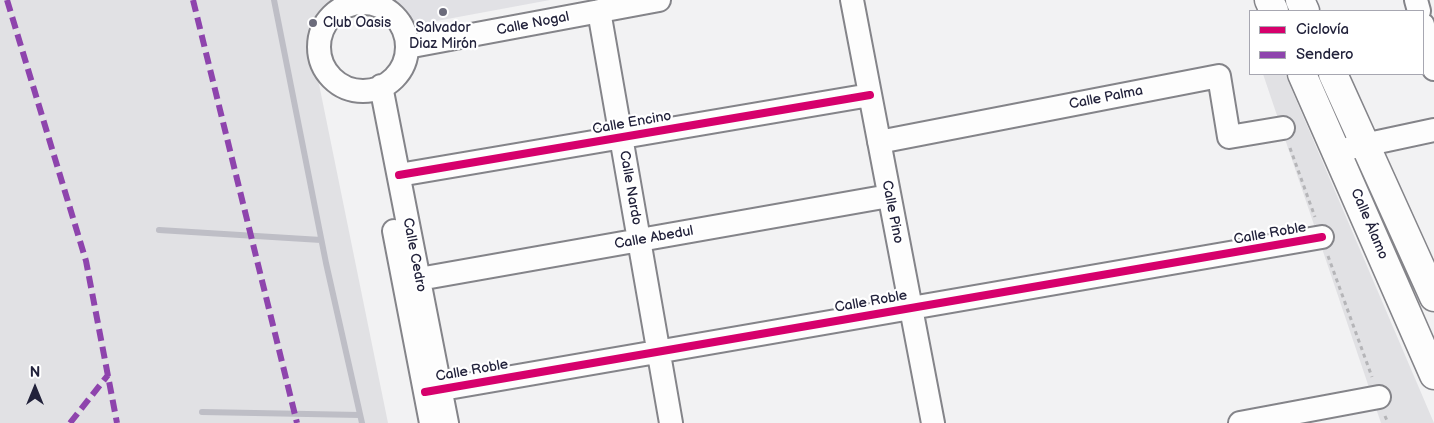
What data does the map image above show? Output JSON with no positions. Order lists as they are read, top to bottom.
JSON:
{
  "streets": {
    "main road": ["Calle Álamo"],
    "street": [
      "Calle Nogal",
      "Calle Palma",
      "Calle Encino",
      "Calle Nardo",
      "Calle Pino",
      "Calle Roble",
      "Calle Abedul",
      "Calle Cedro"
    ]
  },
  "crossings": [
    ["Calle Nogal", "Calle Nardo"],
    ["Calle Nogal", "Calle Cedro"],
    ["Calle Palma", "Calle Pino"],
    ["Calle Encino", "Calle Nardo"],
    ["Calle Encino", "Calle Pino"],
    ["Calle Encino", "Calle Cedro"],
    ["Calle Nardo", "Calle Roble"],
    ["Calle Nardo", "Calle Abedul"],
    ["Calle Pino", "Calle Roble"],
    ["Calle Pino", "Calle Abedul"],
    ["Calle Roble", "Calle Cedro"],
    ["Calle Abedul", "Calle Cedro"]
  ],
  "places": ["Salvador Diaz Mirón", "Club Oasis"],
  "legend": ["Ciclovía", "Sendero"],
  "north": "top"
}
